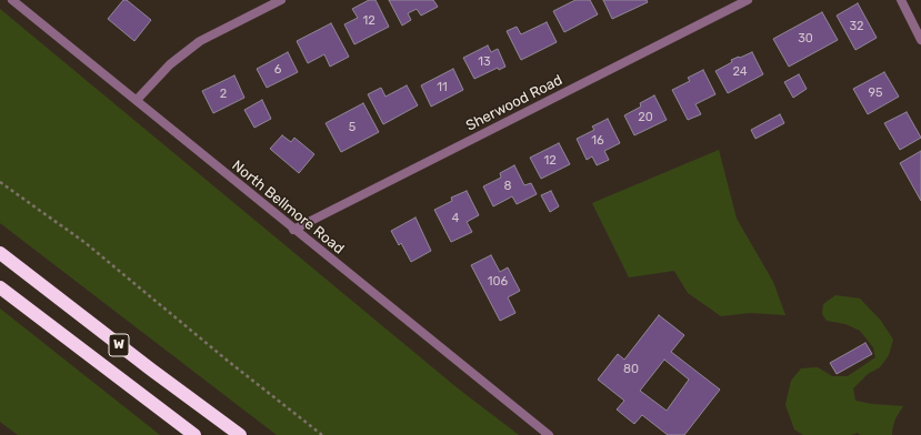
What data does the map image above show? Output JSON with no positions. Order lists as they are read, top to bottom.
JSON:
{
  "streets": {
    "highway": ["W"],
    "street": ["Sherwood Road", "North Bellmore Road"]
  },
  "crossings": [
    ["Sherwood Road", "North Bellmore Road"]
  ],
  "house_numbers": [
    "12",
    "32",
    "30",
    "13",
    "6",
    "24",
    "11",
    "95",
    "2",
    "20",
    "5",
    "16",
    "12",
    "8",
    "4",
    "106",
    "80"
  ]
}
